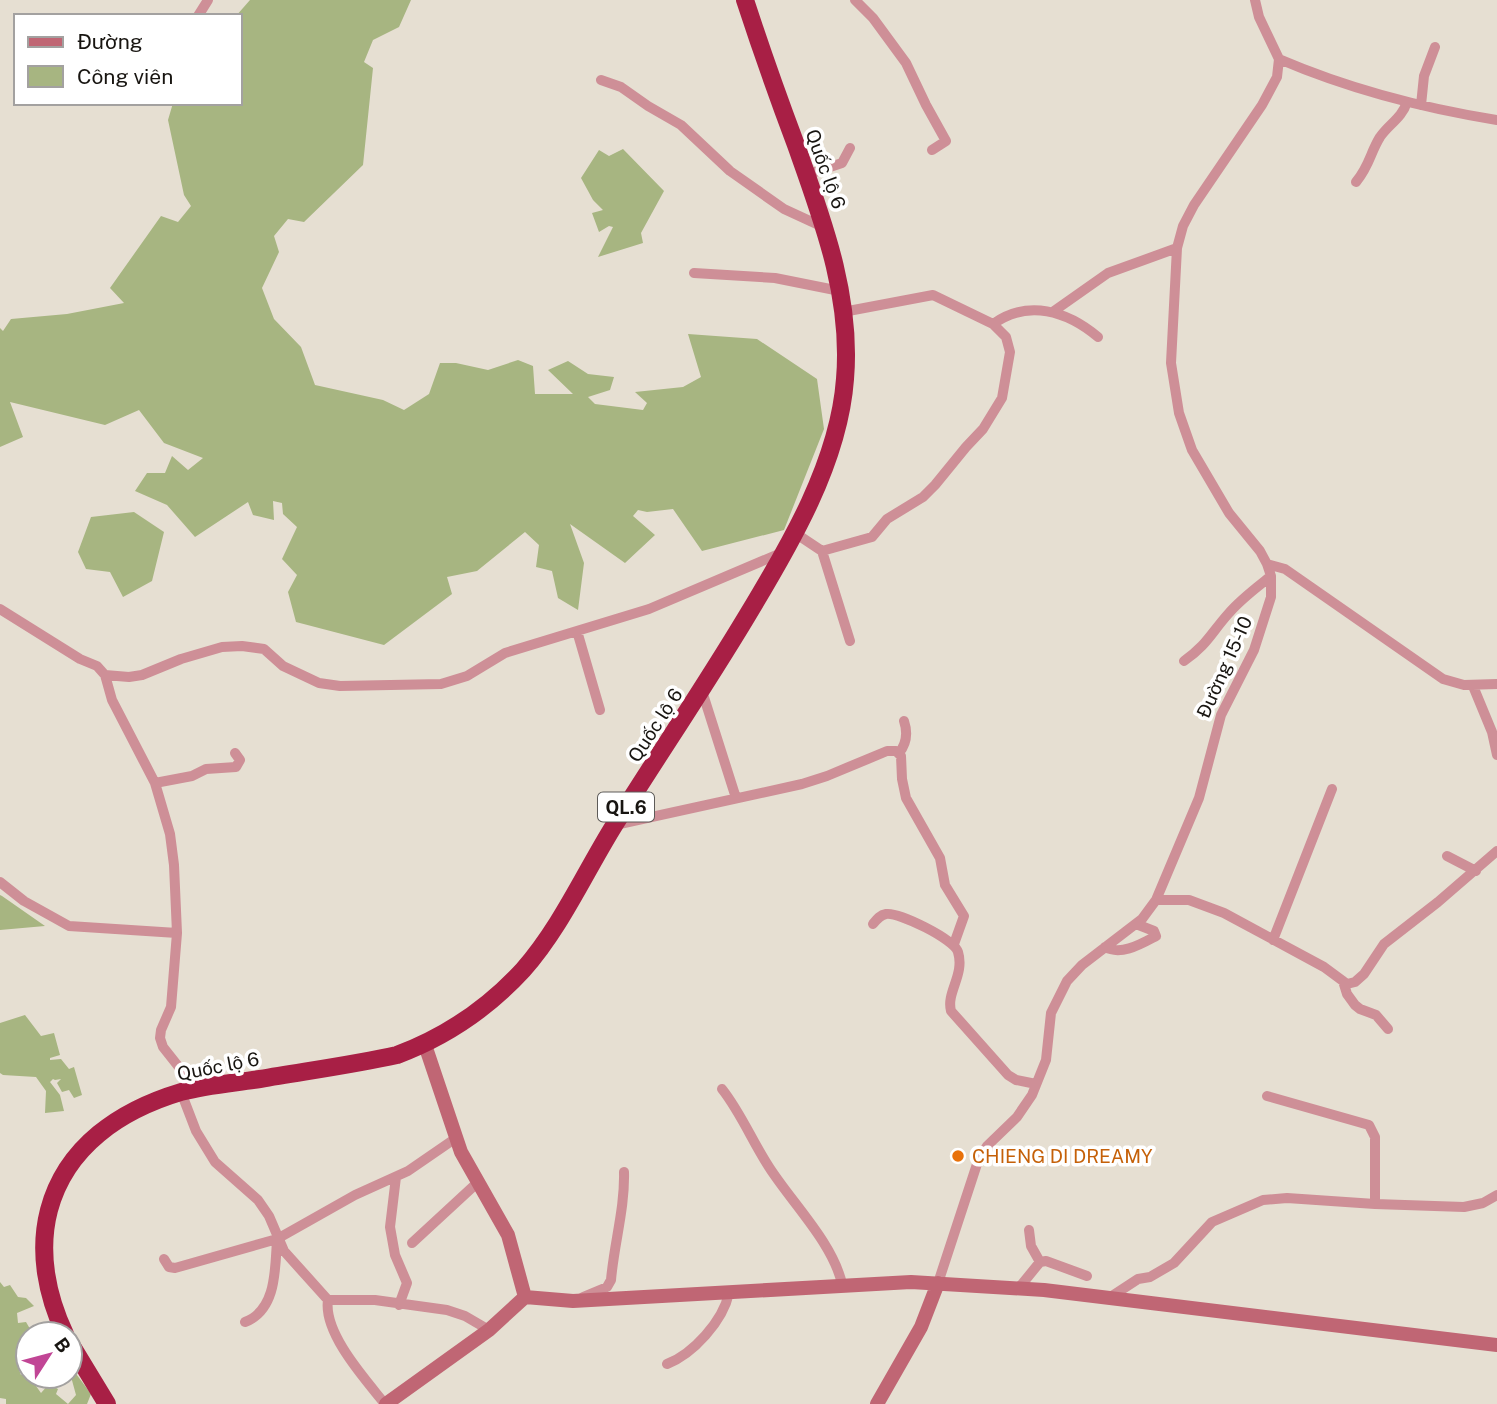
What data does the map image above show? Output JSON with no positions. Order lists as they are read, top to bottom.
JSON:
{
  "streets": {
    "highway": ["Quốc lộ 6", "QL.6"],
    "street": ["Đường 15-10"]
  },
  "places": ["CHIENG DI DREAMY"],
  "legend": ["Đường", "Công viên"],
  "north": "top right"
}
